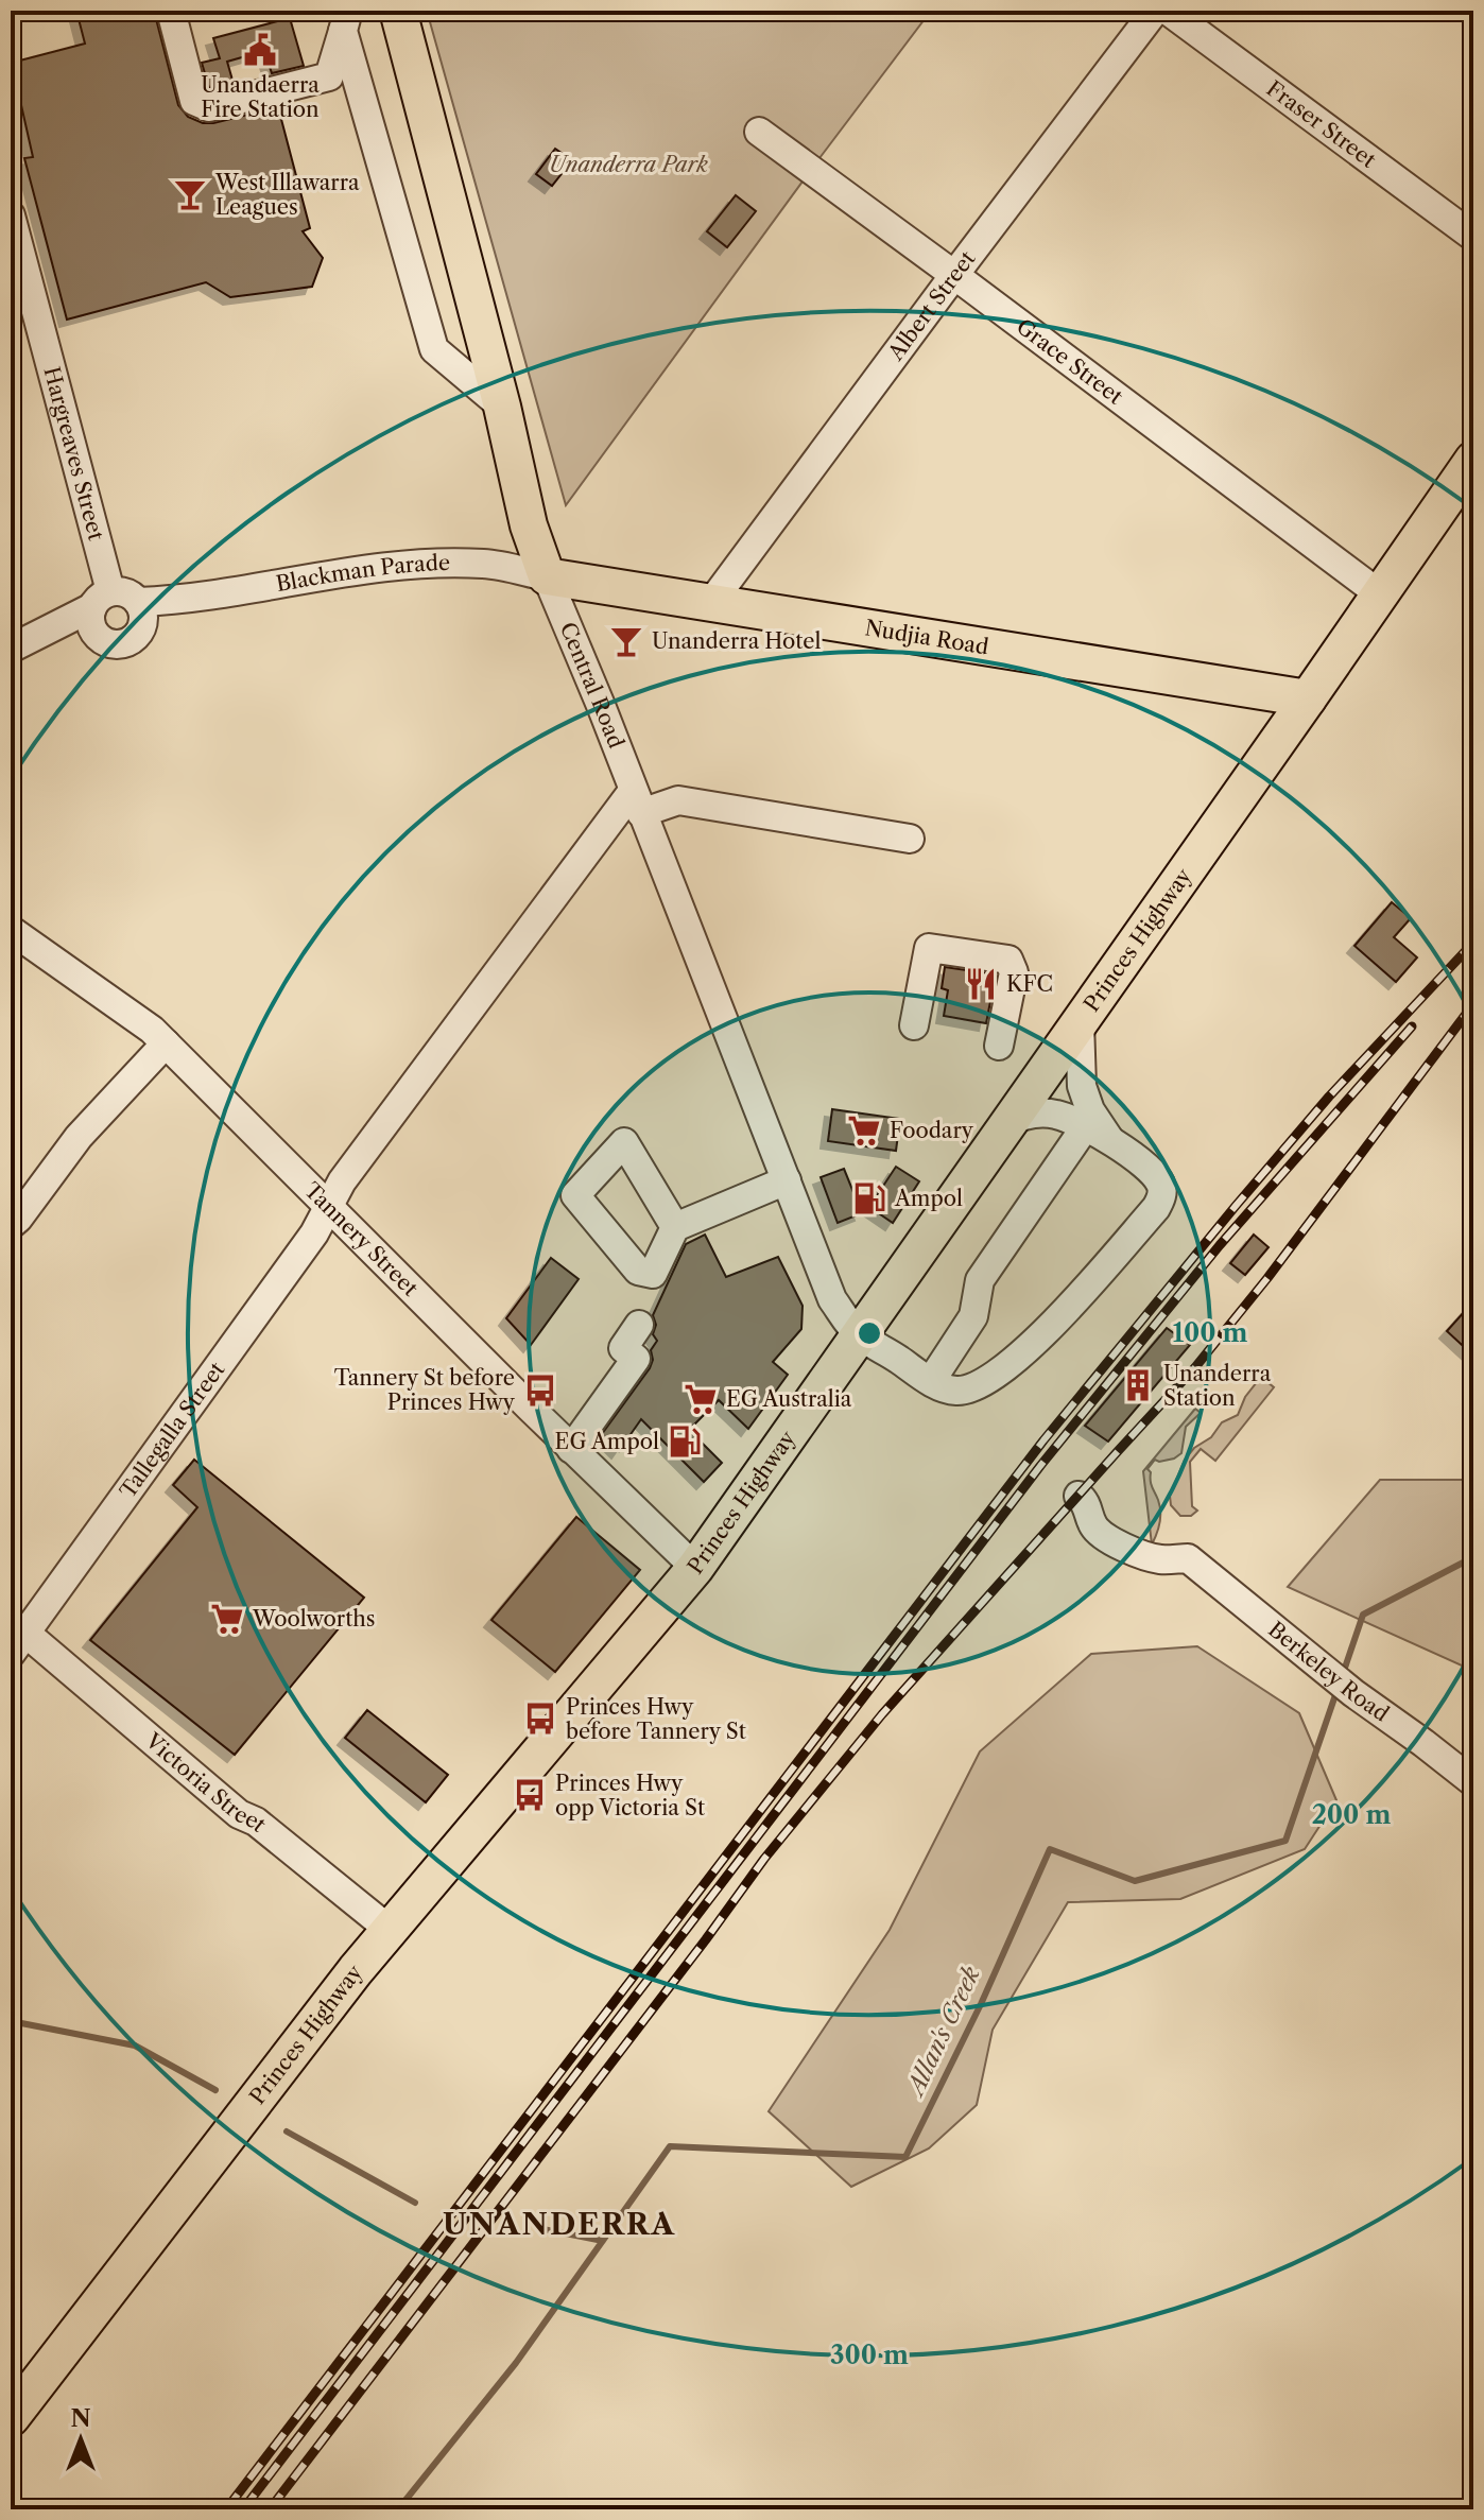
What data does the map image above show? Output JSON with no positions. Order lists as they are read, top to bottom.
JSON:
{
  "streets": {
    "main road": ["Nudjia Road", "Central Road", "Princes Highway"],
    "street": [
      "Fraser Street",
      "Albert Street",
      "Grace Street",
      "Hargreaves Street",
      "Blackman Parade",
      "Tannery Street",
      "Tallegalla Street",
      "Berkeley Road",
      "Victoria Street"
    ]
  },
  "crossings": [
    ["Albert Street", "Grace Street"],
    ["Albert Street", "Nudjia Road"],
    ["Grace Street", "Princes Highway"],
    ["Hargreaves Street", "Blackman Parade"],
    ["Blackman Parade", "Nudjia Road"],
    ["Blackman Parade", "Central Road"],
    ["Nudjia Road", "Central Road"],
    ["Nudjia Road", "Princes Highway"],
    ["Central Road", "Princes Highway"],
    ["Central Road", "Tallegalla Street"],
    ["Princes Highway", "Tannery Street"],
    ["Princes Highway", "Victoria Street"],
    ["Tannery Street", "Tallegalla Street"],
    ["Tallegalla Street", "Victoria Street"]
  ],
  "districts": ["UNANDERRA"],
  "water": ["Allan's Creek"],
  "parks": ["Unanderra Park"],
  "places": {
    "public building": ["Unandaerra Fire Station"],
    "bar": ["West Illawarra Leagues", "Unanderra Hotel"],
    "restaurant": ["KFC"],
    "supermarket": ["Foodary", "EG Australia", "Woolworths"],
    "fuel station": ["Ampol", "EG Ampol"],
    "building": ["Unanderra Station"],
    "bus stop": ["Tannery St before Princes Hwy", "Princes Hwy before Tannery St", "Princes Hwy opp Victoria St"]
  },
  "north": "top",
  "rings": ["100 m", "200 m", "300 m"]
}
